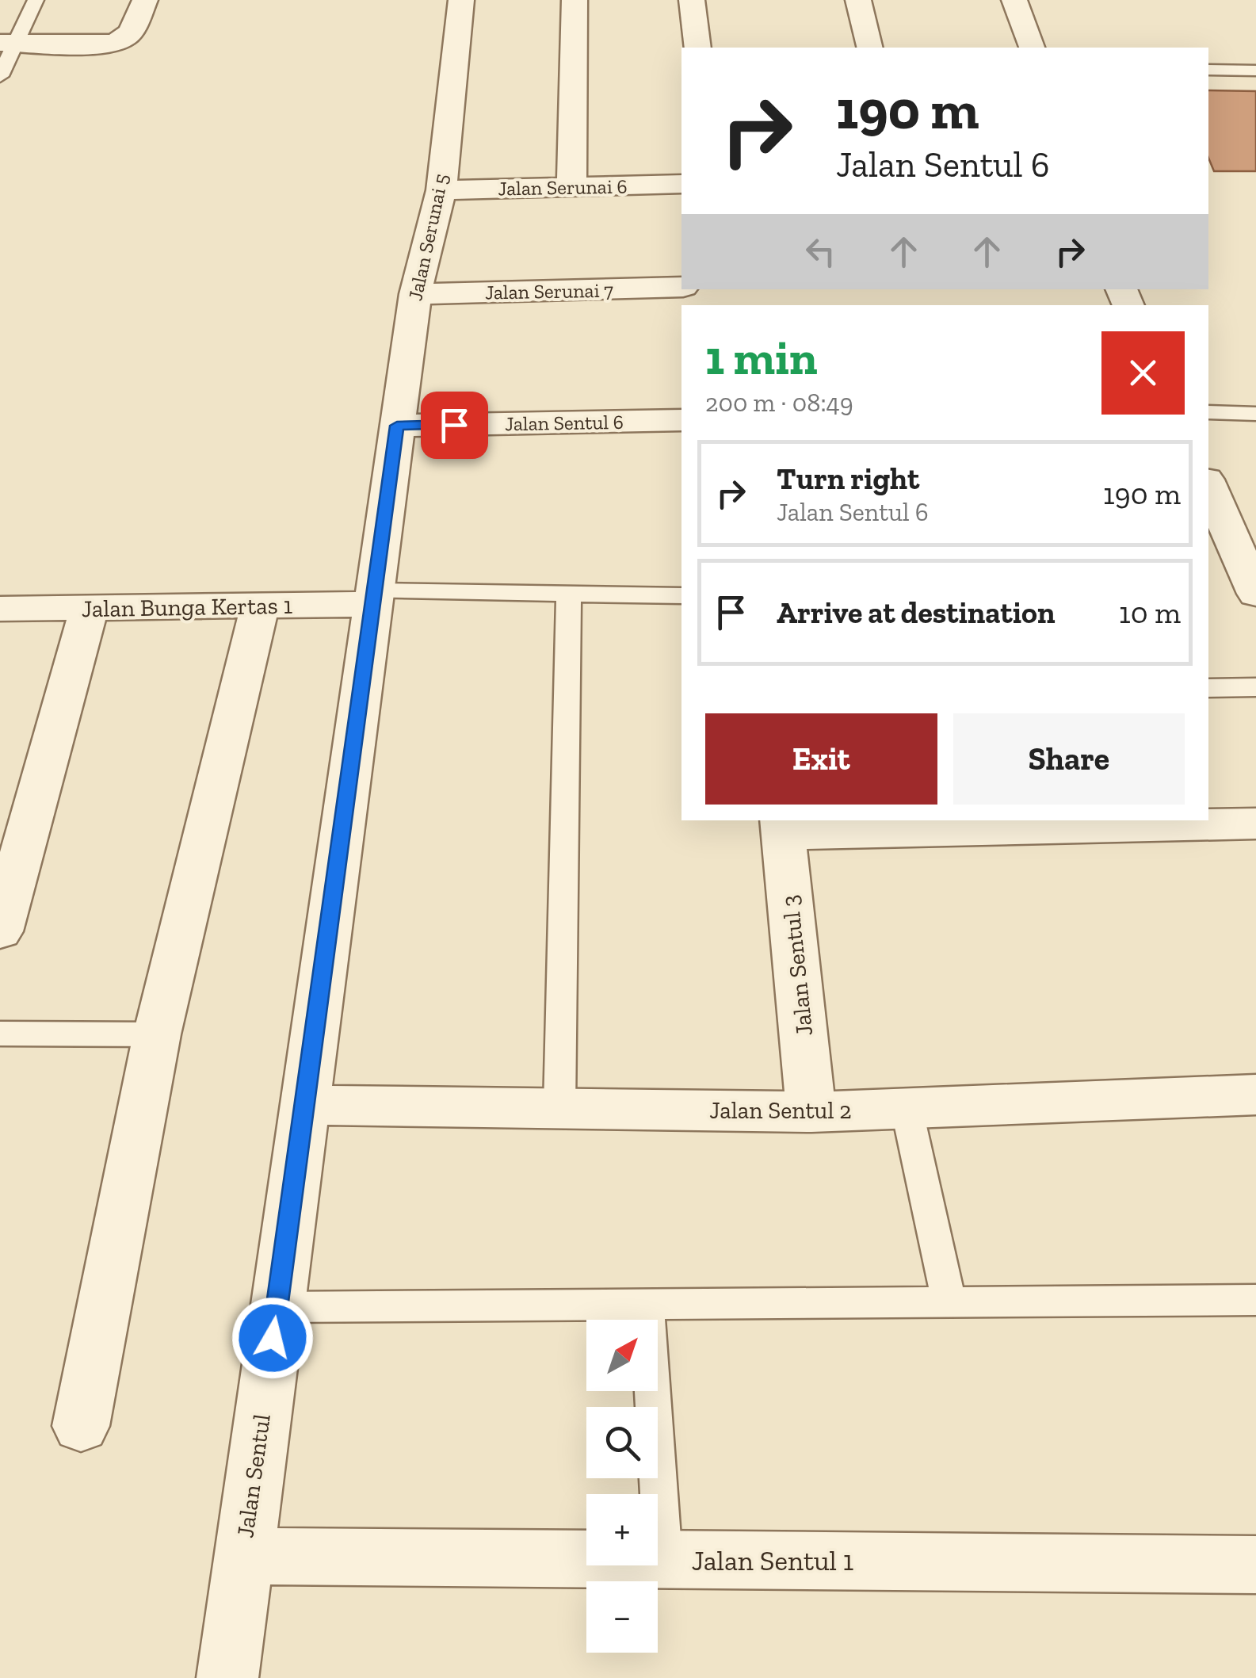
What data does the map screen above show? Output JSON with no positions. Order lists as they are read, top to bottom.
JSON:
{
  "streets": {
    "street": [
      "Jalan Serunai 6",
      "Jalan Serunai 5",
      "Jalan Serunai 7",
      "Jalan Sentul 6",
      "Jalan Bunga Kertas 1",
      "Jalan Sentul 3",
      "Jalan Sentul 2",
      "Jalan Sentul",
      "Jalan Sentul 1"
    ]
  },
  "crossings": [
    ["Jalan Serunai 6", "Jalan Serunai 5"],
    ["Jalan Serunai 5", "Jalan Serunai 7"],
    ["Jalan Serunai 5", "Jalan Sentul 6"],
    ["Jalan Serunai 5", "Jalan Sentul"],
    ["Jalan Sentul 6", "Jalan Sentul"],
    ["Jalan Bunga Kertas 1", "Jalan Sentul"],
    ["Jalan Sentul 3", "Jalan Sentul 2"],
    ["Jalan Sentul 2", "Jalan Sentul"],
    ["Jalan Sentul", "Jalan Sentul 1"]
  ],
  "north": "top right",
  "page": {
    "turn": ["190 m", "Jalan Sentul 6"],
    "heading": ["1 min", "200 m · 08:49"],
    "list": [
      {
        "name": "Turn right",
        "note": "Jalan Sentul 6",
        "value": "190 m"
      },
      {
        "name": "Arrive at destination",
        "value": "10 m"
      }
    ],
    "buttons": ["Exit", "Share"],
    "map_buttons": ["+", "−"]
  }
}
